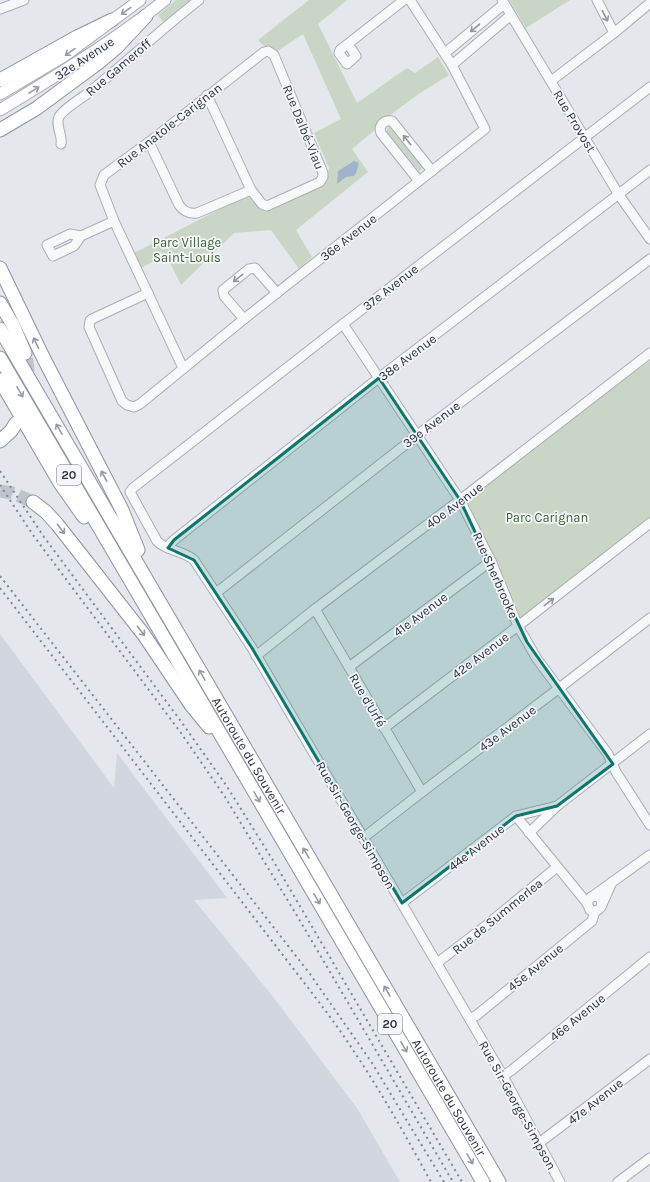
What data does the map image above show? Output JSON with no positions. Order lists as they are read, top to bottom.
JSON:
{
  "streets": {
    "highway": ["20", "Autoroute du Souvenir"],
    "main road": ["32e Avenue"],
    "street": [
      "Rue Gameroff",
      "Rue Provost",
      "Rue Anatole-Carignan",
      "Rue Dalbé-Viau",
      "36e Avenue",
      "37e Avenue",
      "38e Avenue",
      "39e Avenue",
      "40e Avenue",
      "Rue Sherbrooke",
      "41e Avenue",
      "42e Avenue",
      "Rue d'Urfé",
      "43e Avenue",
      "Rue Sir-George-Simpson",
      "44e Avenue",
      "Rue de Summerlea",
      "45e Avenue",
      "46e Avenue",
      "47e Avenue"
    ]
  },
  "crossings": [
    ["Rue Provost", "37e Avenue"],
    ["Rue Provost", "38e Avenue"],
    ["Rue Anatole-Carignan", "Rue Dalbé-Viau"],
    ["Rue Anatole-Carignan", "36e Avenue"],
    ["37e Avenue", "Rue Sherbrooke"],
    ["37e Avenue", "Rue Sir-George-Simpson"],
    ["38e Avenue", "Rue Sherbrooke"],
    ["38e Avenue", "Rue Sir-George-Simpson"],
    ["39e Avenue", "Rue Sherbrooke"],
    ["39e Avenue", "Rue Sir-George-Simpson"],
    ["40e Avenue", "Rue Sherbrooke"],
    ["40e Avenue", "Rue d'Urfé"],
    ["40e Avenue", "Rue Sir-George-Simpson"],
    ["Rue Sherbrooke", "41e Avenue"],
    ["Rue Sherbrooke", "42e Avenue"],
    ["Rue Sherbrooke", "43e Avenue"],
    ["Rue Sherbrooke", "44e Avenue"],
    ["41e Avenue", "Rue d'Urfé"],
    ["42e Avenue", "Rue d'Urfé"],
    ["Rue d'Urfé", "43e Avenue"],
    ["43e Avenue", "Rue Sir-George-Simpson"],
    ["Rue Sir-George-Simpson", "44e Avenue"],
    ["Rue Sir-George-Simpson", "Rue de Summerlea"],
    ["Rue Sir-George-Simpson", "45e Avenue"],
    ["Rue Sir-George-Simpson", "46e Avenue"],
    ["Rue Sir-George-Simpson", "47e Avenue"]
  ],
  "one_way": ["42e Avenue"],
  "parks": ["Parc Village Saint-Louis", "Parc Carignan"]
}
